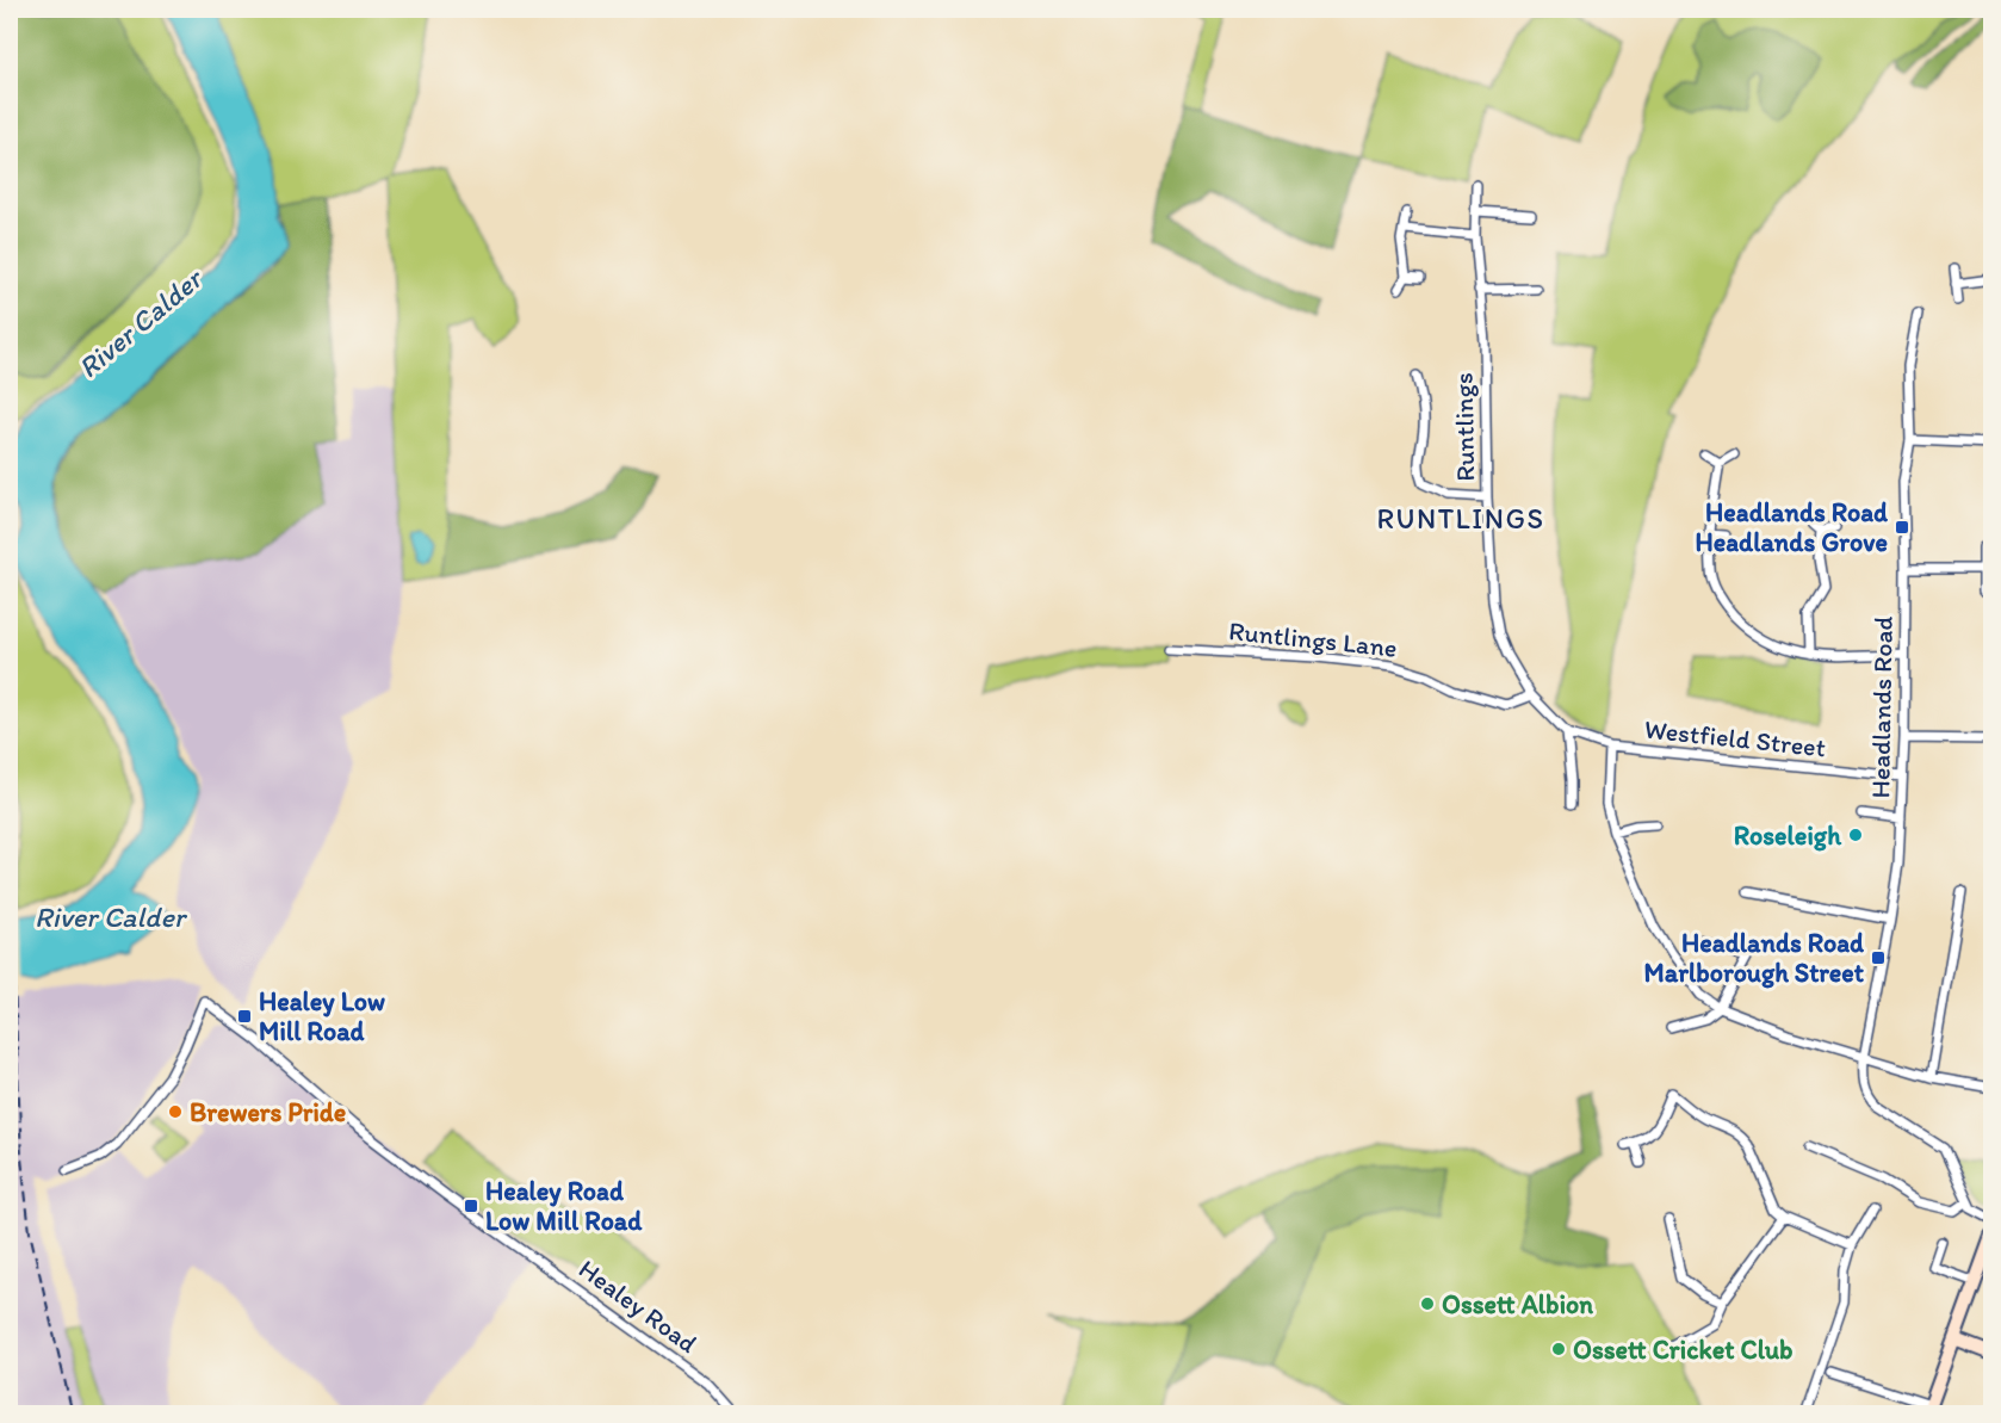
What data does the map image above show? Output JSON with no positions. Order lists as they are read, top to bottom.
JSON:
{
  "streets": {
    "street": [
      "Runtlings",
      "Runtlings Lane",
      "Headlands Road",
      "Westfield Street",
      "Healey Road"
    ]
  },
  "crossings": [
    ["Runtlings", "Runtlings Lane"],
    ["Runtlings", "Westfield Street"],
    ["Headlands Road", "Westfield Street"]
  ],
  "districts": ["RUNTLINGS"],
  "water": ["River Calder"],
  "places": {
    "transit": [
      "Headlands Road Headlands Grove",
      "Headlands Road Marlborough Street",
      "Healey Low Mill Road",
      "Healey Road Low Mill Road"
    ],
    "other": [
      "Roseleigh",
      "Brewers Pride",
      "Ossett Albion",
      "Ossett Cricket Club"
    ]
  }
}
